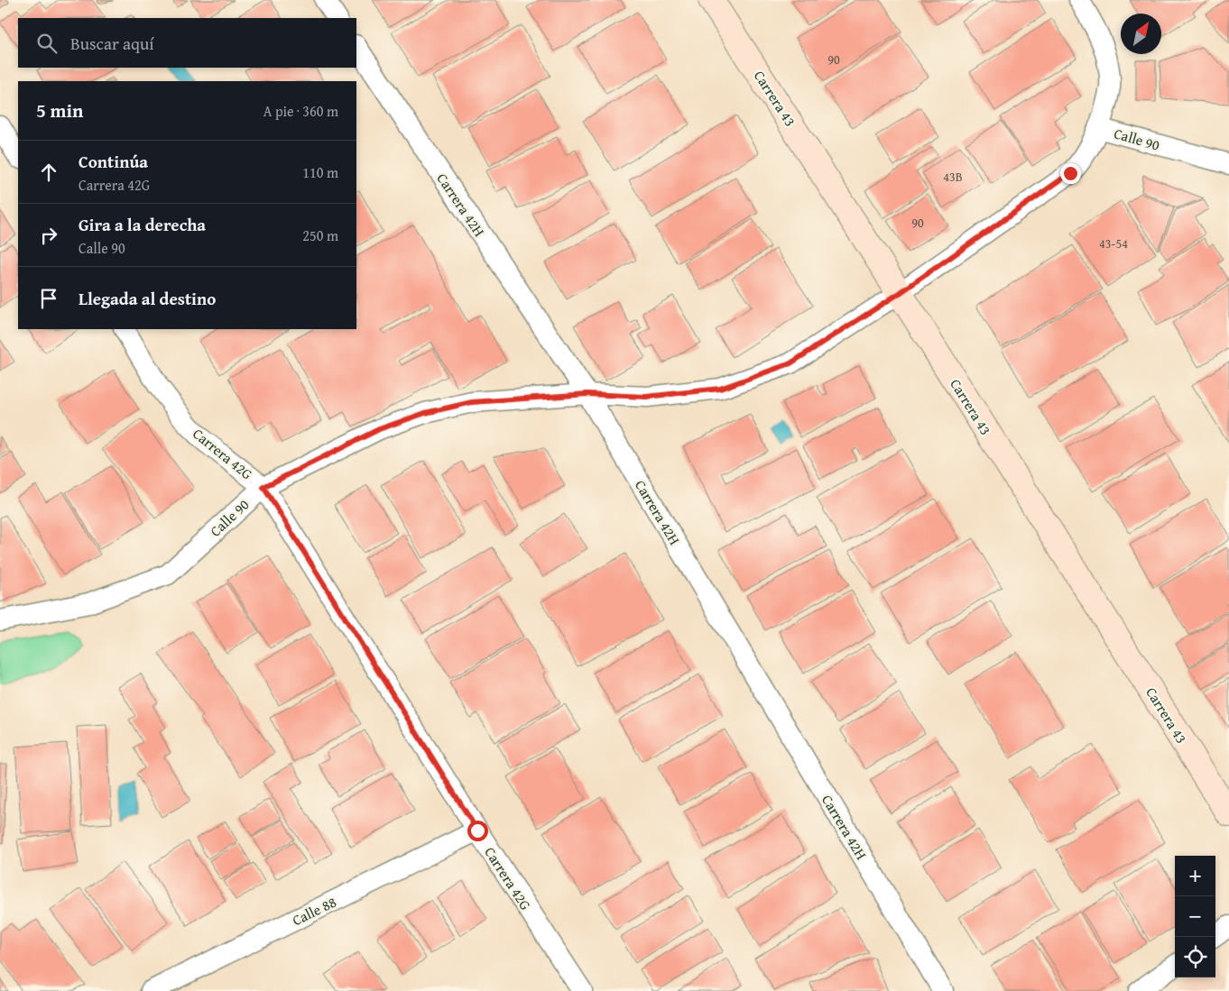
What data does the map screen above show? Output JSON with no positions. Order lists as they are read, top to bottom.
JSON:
{
  "streets": {
    "street": [
      "Carrera 43",
      "Calle 90",
      "Carrera 42H",
      "Carrera 42G",
      "Calle 88"
    ]
  },
  "crossings": [
    ["Carrera 43", "Calle 90"],
    ["Calle 90", "Carrera 42H"],
    ["Calle 90", "Carrera 42G"],
    ["Carrera 42G", "Calle 88"]
  ],
  "house_numbers": [
    "90",
    "43B",
    "90",
    "43-54"
  ],
  "north": "top right",
  "page": {
    "search": "Buscar aquí",
    "heading": ["5 min", "A pie · 360 m"],
    "list": [
      ["Continúa", "Carrera 42G", "110 m"],
      ["Gira a la derecha", "Calle 90", "250 m"],
      "Llegada al destino"
    ],
    "map_buttons": ["+", "−"]
  }
}
